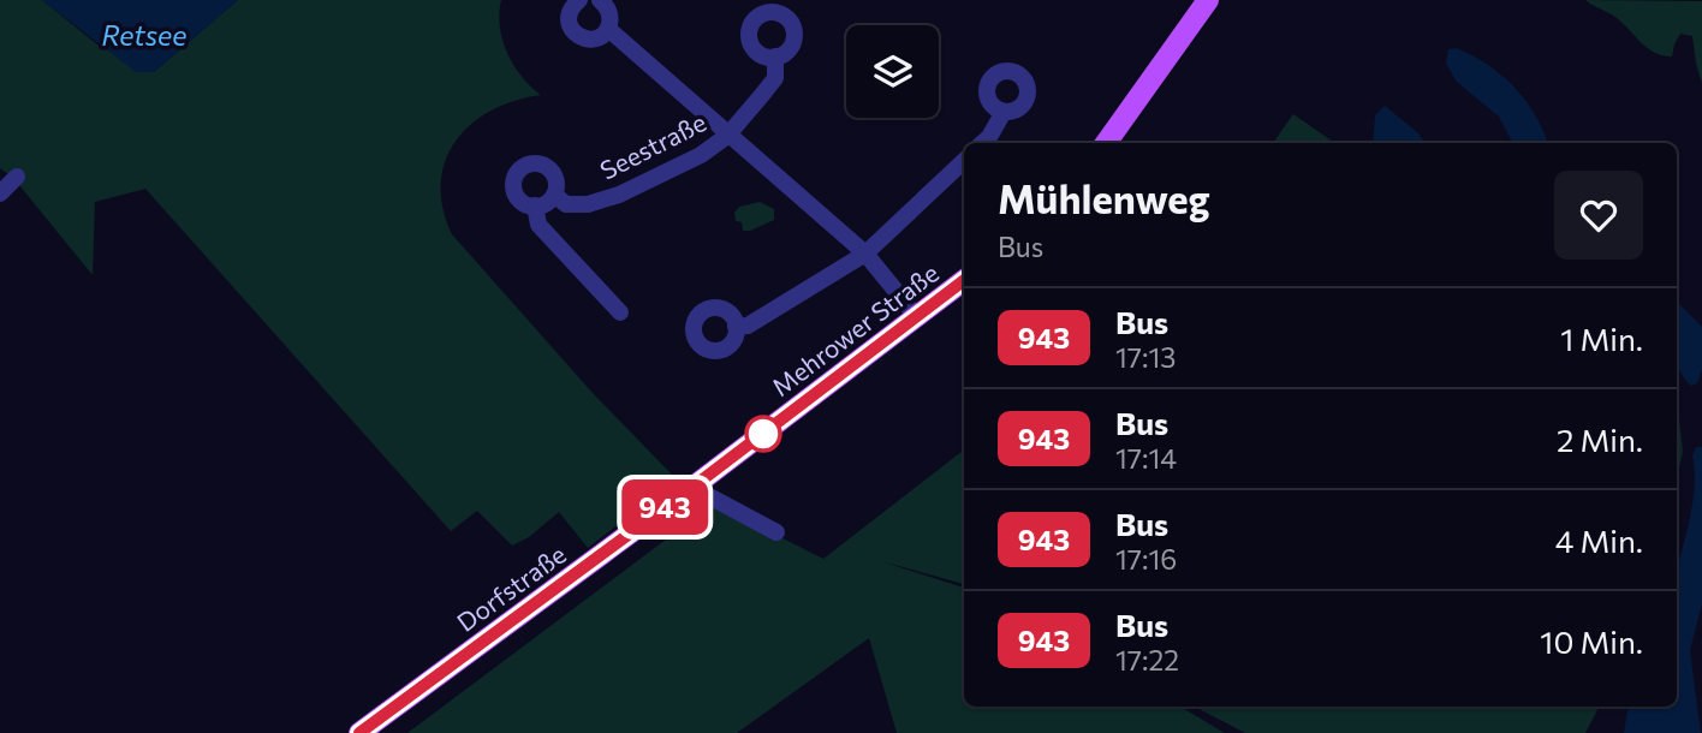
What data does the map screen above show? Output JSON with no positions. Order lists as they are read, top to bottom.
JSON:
{
  "streets": {
    "main road": ["Mehrower Straße", "Dorfstraße"],
    "street": ["Seestraße"]
  },
  "crossings": [
    ["Seestraße", "Mehrower Straße"],
    ["Mehrower Straße", "Dorfstraße"]
  ],
  "water": ["Retsee"],
  "lines": ["bus line 943"],
  "page": {
    "on_map": "943",
    "heading": ["Mühlenweg", "Bus"],
    "list": [
      {
        "mark": "943",
        "name": "Bus",
        "note": "17:13",
        "value": "1 Min."
      },
      {
        "mark": "943",
        "name": "Bus",
        "note": "17:14",
        "value": "2 Min."
      },
      {
        "mark": "943",
        "name": "Bus",
        "note": "17:16",
        "value": "4 Min."
      },
      {
        "mark": "943",
        "name": "Bus",
        "note": "17:22",
        "value": "10 Min."
      }
    ]
  }
}
